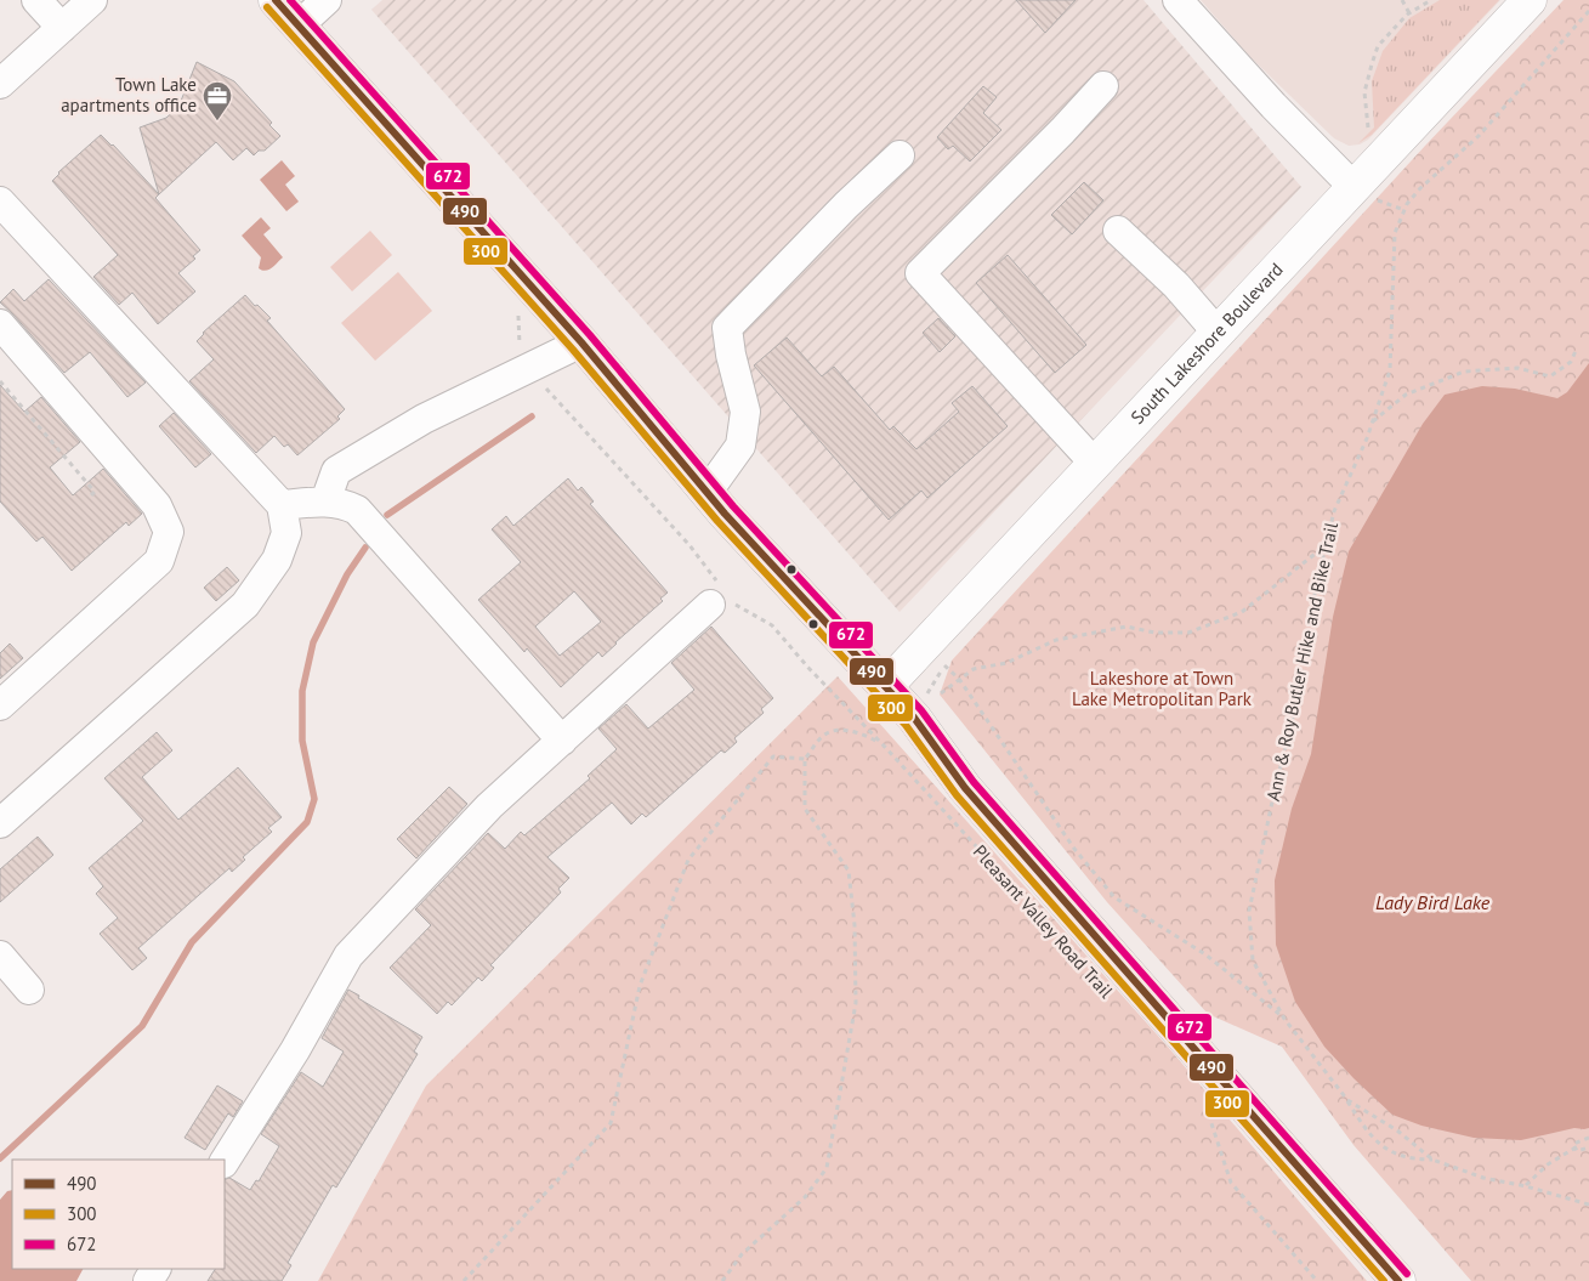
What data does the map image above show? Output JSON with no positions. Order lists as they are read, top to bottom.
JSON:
{
  "streets": {
    "main road": ["South Lakeshore Boulevard"],
    "path": ["Ann & Roy Butler Hike and Bike Trail", "Pleasant Valley Road Trail"]
  },
  "water": ["Lady Bird Lake"],
  "parks": ["Lakeshore at Town Lake Metropolitan Park"],
  "places": {
    "office": ["Town Lake apartments office"]
  },
  "lines": ["transit line 490", "transit line 672", "transit line 300"],
  "legend": ["490", "300", "672"]
}
